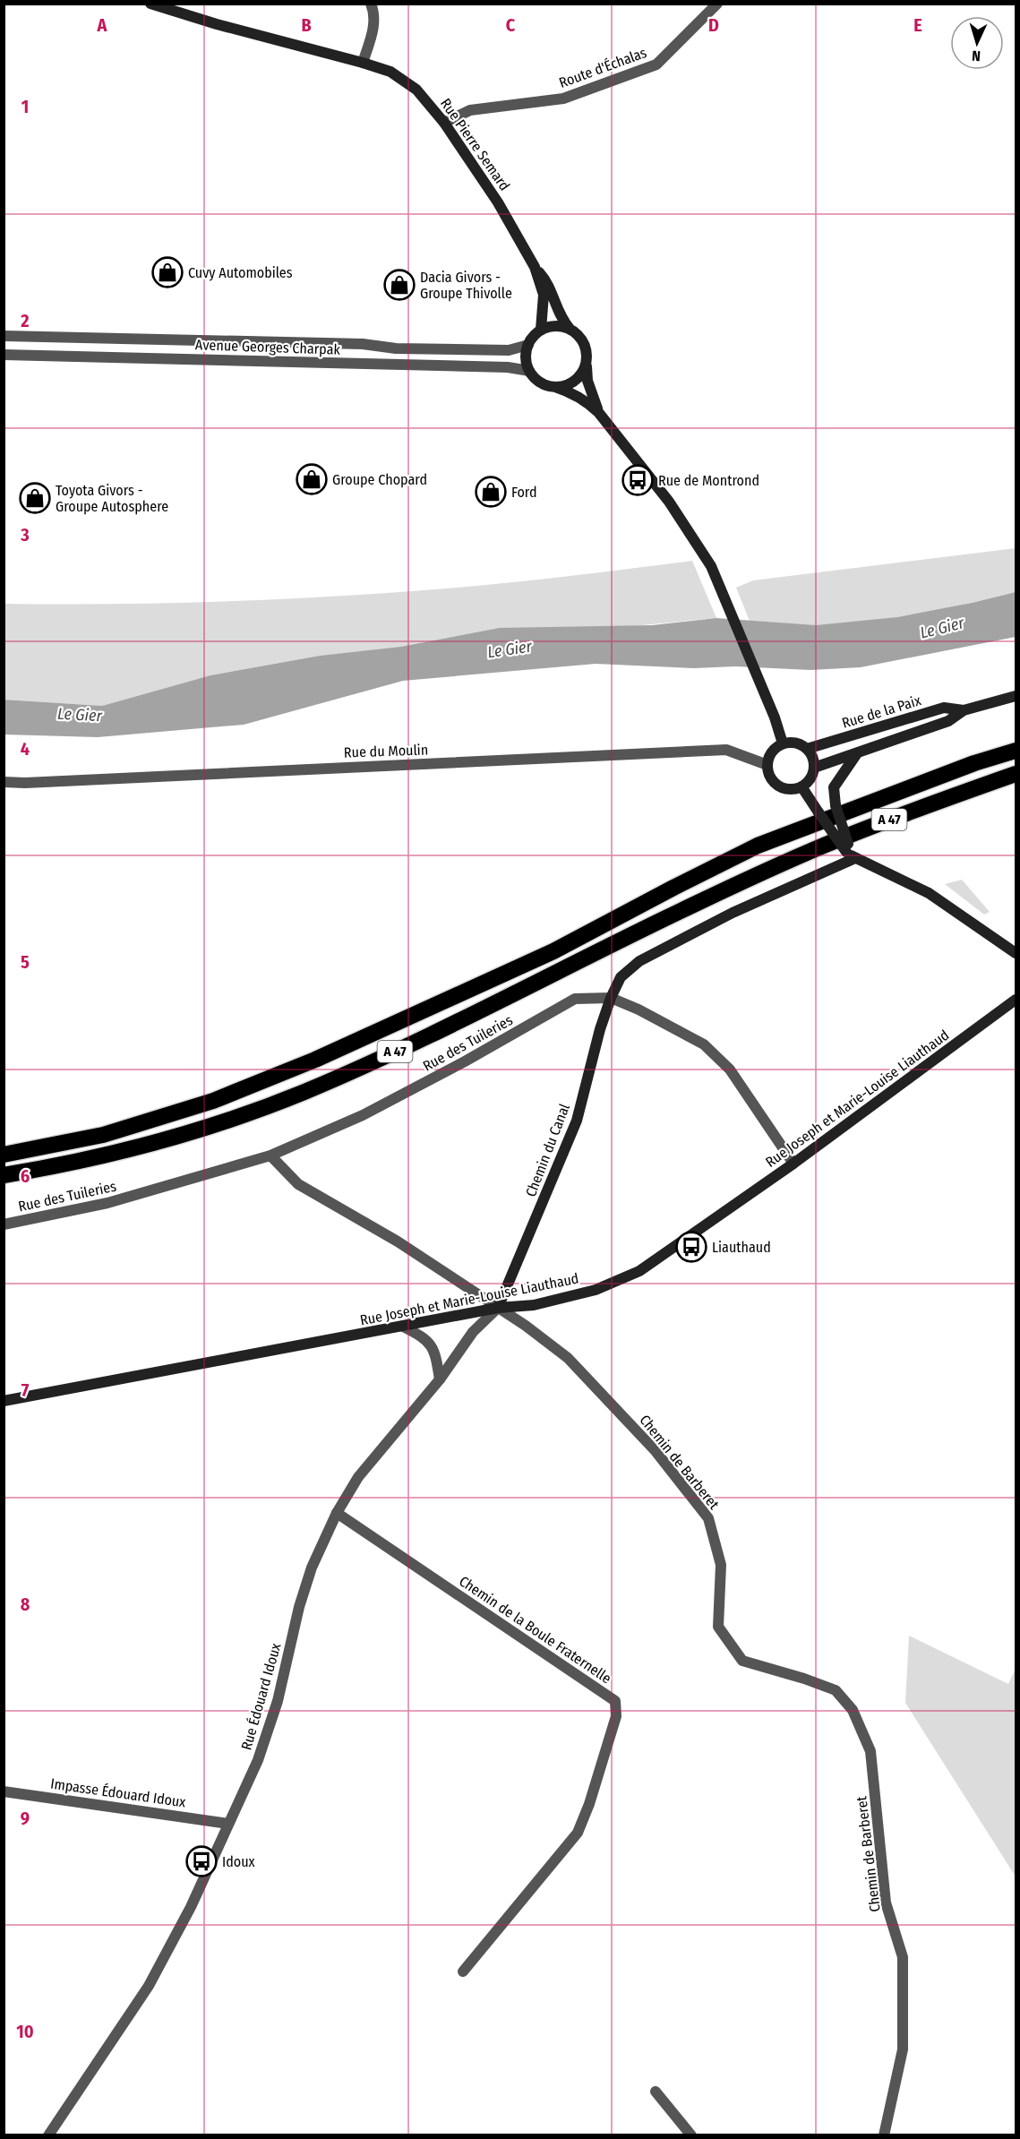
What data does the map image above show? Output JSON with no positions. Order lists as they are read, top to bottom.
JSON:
{
  "streets": {
    "highway": ["A 47"],
    "main road": [
      "Rue Pierre Semard",
      "Rue de la Paix",
      "Rue Joseph et Marie-Louise Liauthaud",
      "Chemin du Canal"
    ],
    "street": [
      "Route d'Échalas",
      "Avenue Georges Charpak",
      "Rue du Moulin",
      "Rue des Tuileries",
      "Chemin de Barberet",
      "Chemin de la Boule Fraternelle",
      "Rue Édouard Idoux",
      "Impasse Édouard Idoux"
    ]
  },
  "crossings": [
    ["Route d'Échalas", "Rue Pierre Semard"],
    ["Rue Pierre Semard", "Avenue Georges Charpak"],
    ["Rue de la Paix", "Rue du Moulin"],
    ["Rue des Tuileries", "Chemin du Canal"],
    ["Rue des Tuileries", "Chemin de Barberet"],
    ["Rue Joseph et Marie-Louise Liauthaud", "Chemin du Canal"],
    ["Rue Joseph et Marie-Louise Liauthaud", "Chemin de Barberet"],
    ["Rue Joseph et Marie-Louise Liauthaud", "Rue Édouard Idoux"],
    ["Chemin du Canal", "Chemin de Barberet"],
    ["Chemin du Canal", "Rue Édouard Idoux"],
    ["Chemin de Barberet", "Rue Édouard Idoux"],
    ["Chemin de la Boule Fraternelle", "Rue Édouard Idoux"],
    ["Rue Édouard Idoux", "Impasse Édouard Idoux"]
  ],
  "water": ["Le Gier"],
  "places": {
    "shop": [
      "Cuvy Automobiles",
      "Dacia Givors - Groupe Thivolle",
      "Groupe Chopard",
      "Ford",
      "Toyota Givors - Groupe Autosphere"
    ],
    "bus stop": ["Rue de Montrond", "Liauthaud", "Idoux"]
  },
  "north": "bottom",
  "grid": {
    "columns": [
      "A",
      "B",
      "C",
      "D",
      "E"
    ],
    "rows": [
      "1",
      "2",
      "3",
      "4",
      "5",
      "6",
      "7",
      "8",
      "9",
      "10"
    ]
  }
}
